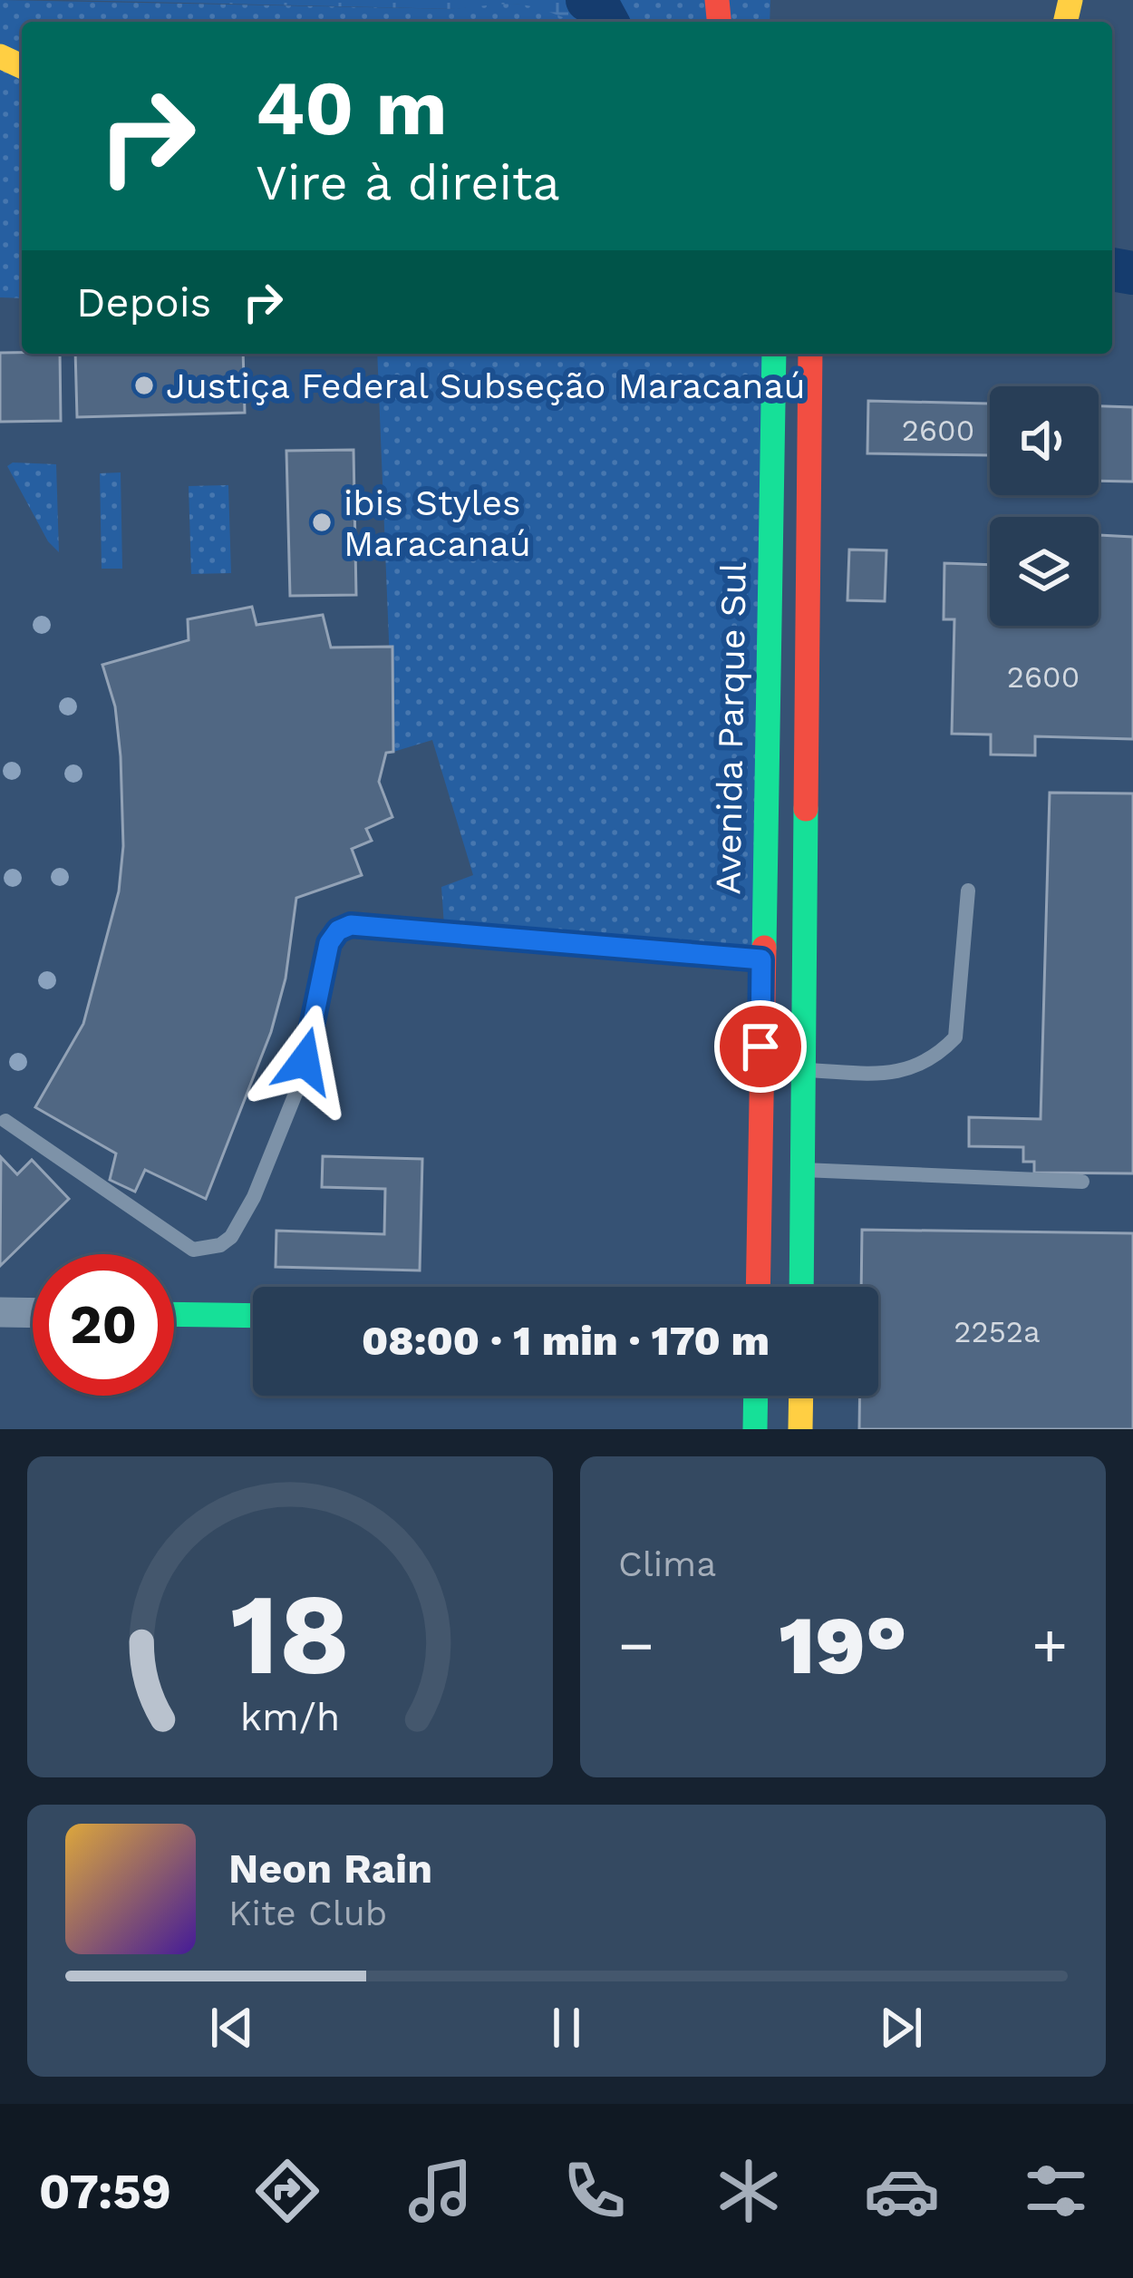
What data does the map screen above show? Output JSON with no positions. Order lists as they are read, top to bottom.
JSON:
{
  "streets": {
    "street": ["Avenida Parque Sul"]
  },
  "places": ["Justiça Federal Subseção Maracanaú", "ibis Styles Maracanaú"],
  "house_numbers": ["2600", "2600", "2252a"],
  "page": {
    "turn": ["40 m", "Vire à direita"],
    "then": "Depois",
    "limit": "20",
    "trip": "08:00 · 1 min · 170 m",
    "tile": "Clima",
    "heat": ["−", "19°", "+"],
    "song": ["Neon Rain", "Kite Club"],
    "tabs": "07:59",
    "gauge": ["18", "km/h"]
  }
}
